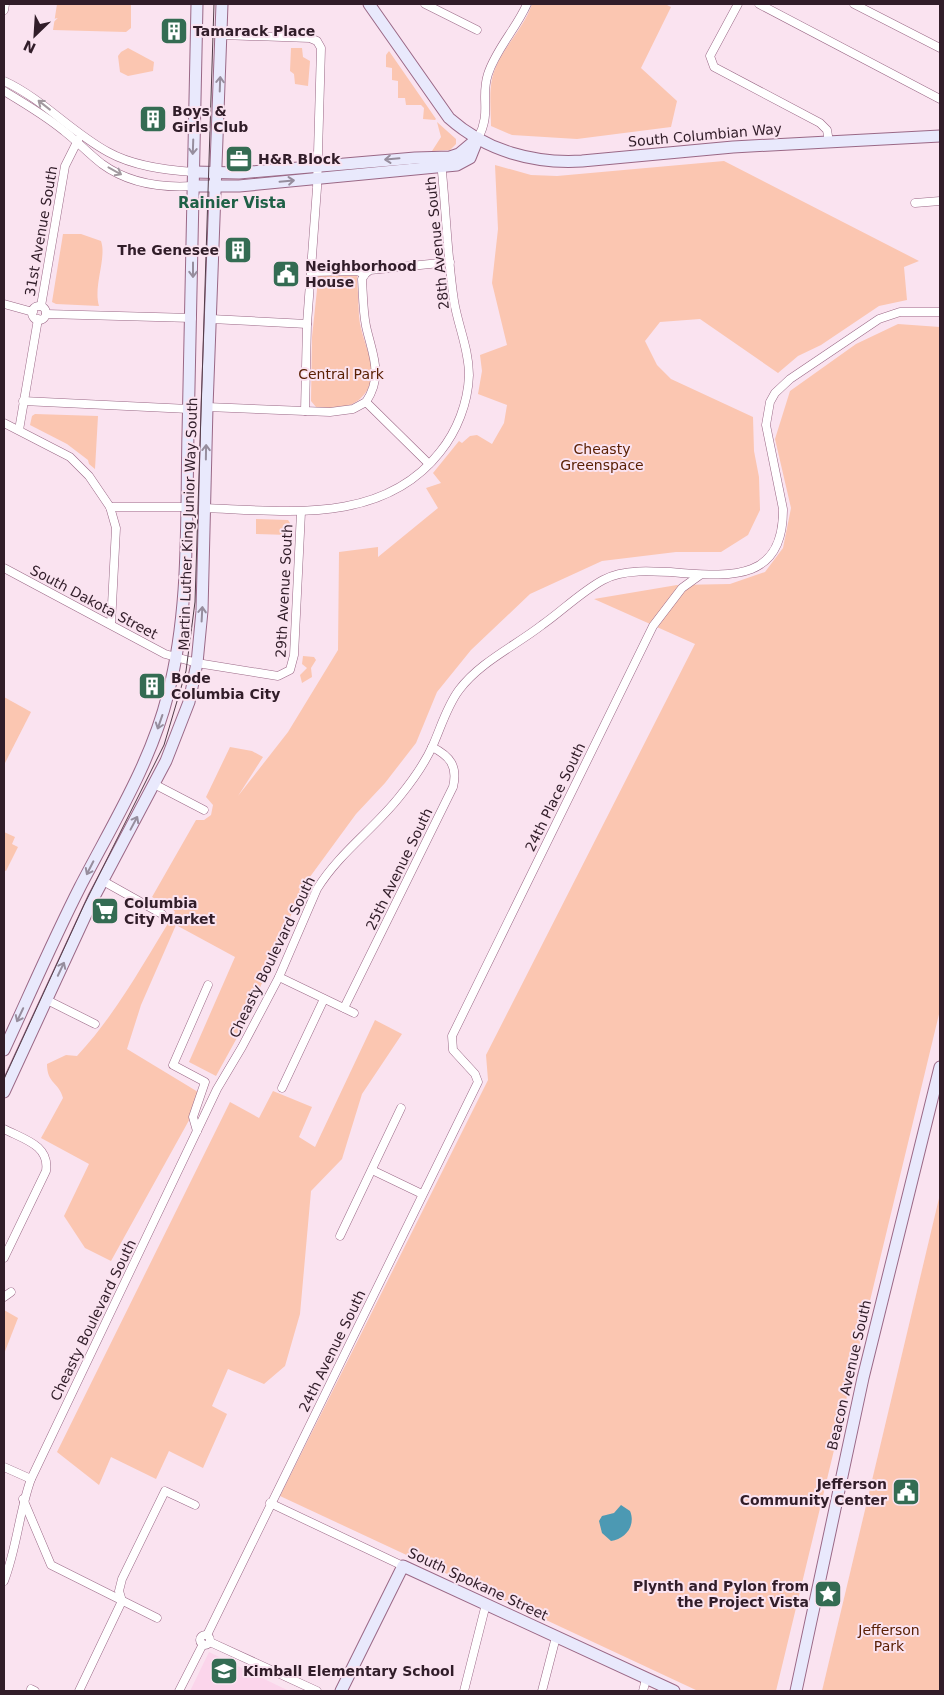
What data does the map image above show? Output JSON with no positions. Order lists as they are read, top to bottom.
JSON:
{
  "streets": {
    "main road": [
      "South Columbian Way",
      "Martin Luther King Junior Way South",
      "Beacon Avenue South",
      "South Spokane Street"
    ],
    "street": [
      "31st Avenue South",
      "28th Avenue South",
      "29th Avenue South",
      "South Dakota Street",
      "24th Place South",
      "25th Avenue South",
      "Cheasty Boulevard South",
      "24th Avenue South"
    ]
  },
  "crossings": [
    ["28th Avenue South", "Martin Luther King Junior Way South"],
    ["28th Avenue South", "29th Avenue South"],
    ["Martin Luther King Junior Way South", "South Dakota Street"],
    ["29th Avenue South", "South Dakota Street"],
    ["24th Place South", "Cheasty Boulevard South"],
    ["24th Place South", "24th Avenue South"],
    ["25th Avenue South", "Cheasty Boulevard South"],
    ["24th Avenue South", "South Spokane Street"]
  ],
  "districts": ["Rainier Vista"],
  "parks": ["Central Park", "Cheasty Greenspace", "Jefferson Park"],
  "places": {
    "building": [
      "Tamarack Place",
      "Boys & Girls Club",
      "The Genesee",
      "Bode Columbia City"
    ],
    "office": ["H&R Block"],
    "public building": ["Neighborhood House", "Jefferson Community Center"],
    "supermarket": ["Columbia City Market"],
    "place": ["Plynth and Pylon from the Project Vista"],
    "school or university": ["Kimball Elementary School"]
  },
  "north": "bottom left"
}
